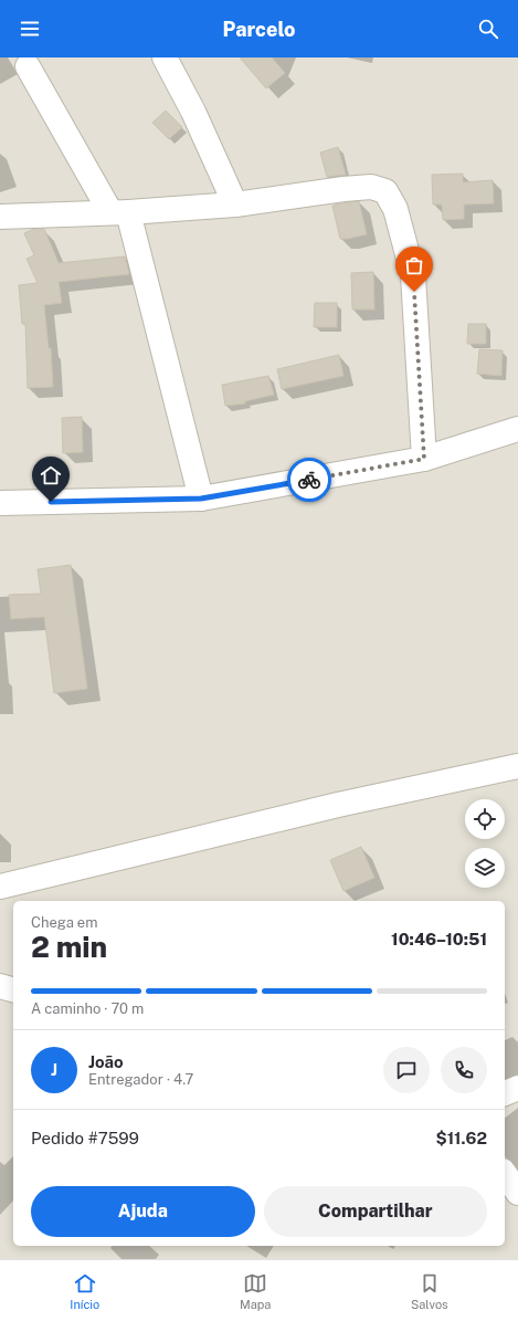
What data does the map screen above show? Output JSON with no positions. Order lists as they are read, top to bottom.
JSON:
{
  "page": {
    "header": "Parcelo",
    "heading": ["2 min", "Chega em", "10:46–10:51"],
    "panel": [
      "João",
      "Entregador · 4.7",
      "Pedido #7599",
      "$11.62"
    ],
    "bar": "A caminho · 70 m",
    "round": "J",
    "buttons": ["Ajuda", "Compartilhar"],
    "tabs": ["Início", "Mapa", "Salvos"]
  }
}
